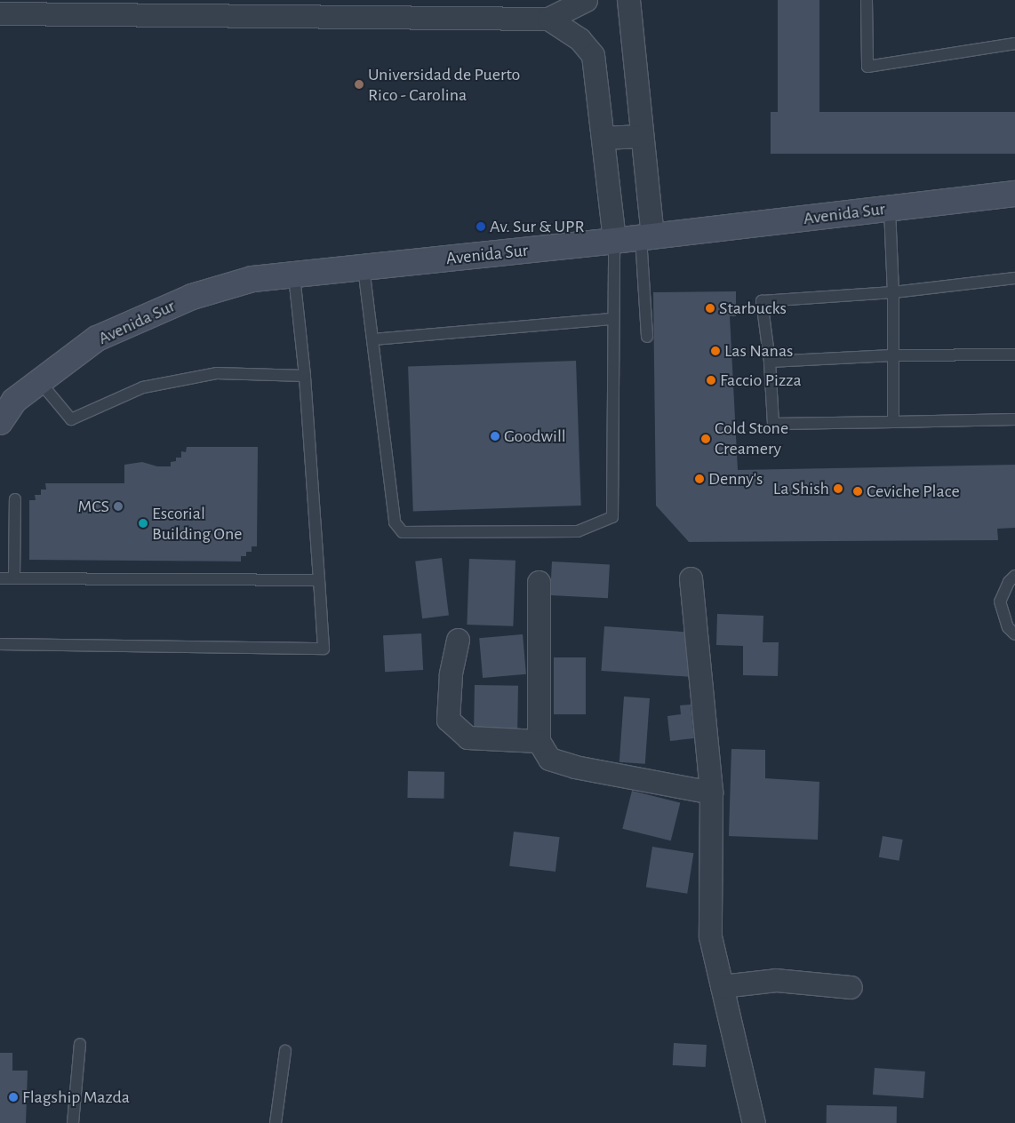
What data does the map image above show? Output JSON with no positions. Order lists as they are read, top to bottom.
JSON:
{
  "streets": {
    "street": ["Avenida Sur"]
  },
  "places": [
    "Universidad de Puerto Rico - Carolina",
    "Av. Sur & UPR",
    "Starbucks",
    "Las Nanas",
    "Faccio Pizza",
    "Goodwill",
    "Cold Stone Creamery",
    "Denny's",
    "La Shish",
    "Ceviche Place",
    "MCS",
    "Escorial Building One",
    "Flagship Mazda"
  ]
}
